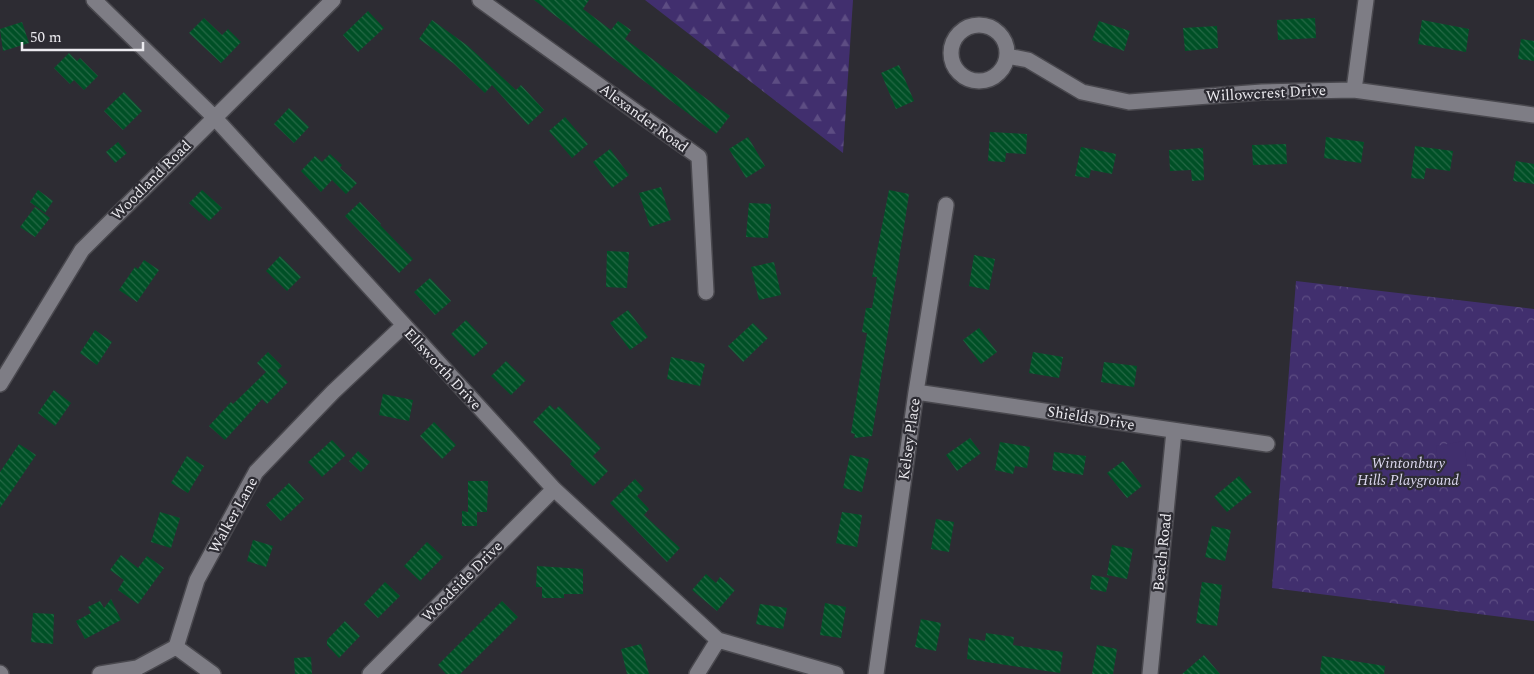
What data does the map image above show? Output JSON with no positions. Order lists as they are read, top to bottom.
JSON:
{
  "streets": {
    "street": [
      "Willowcrest Drive",
      "Alexander Road",
      "Woodland Road",
      "Ellsworth Drive",
      "Shields Drive",
      "Kelsey Place",
      "Walker Lane",
      "Beach Road",
      "Woodside Drive"
    ]
  },
  "crossings": [
    ["Woodland Road", "Ellsworth Drive"],
    ["Ellsworth Drive", "Walker Lane"],
    ["Ellsworth Drive", "Woodside Drive"],
    ["Shields Drive", "Kelsey Place"],
    ["Shields Drive", "Beach Road"]
  ],
  "parks": ["Wintonbury Hills Playground"],
  "scale_bar": "50 m"
}
